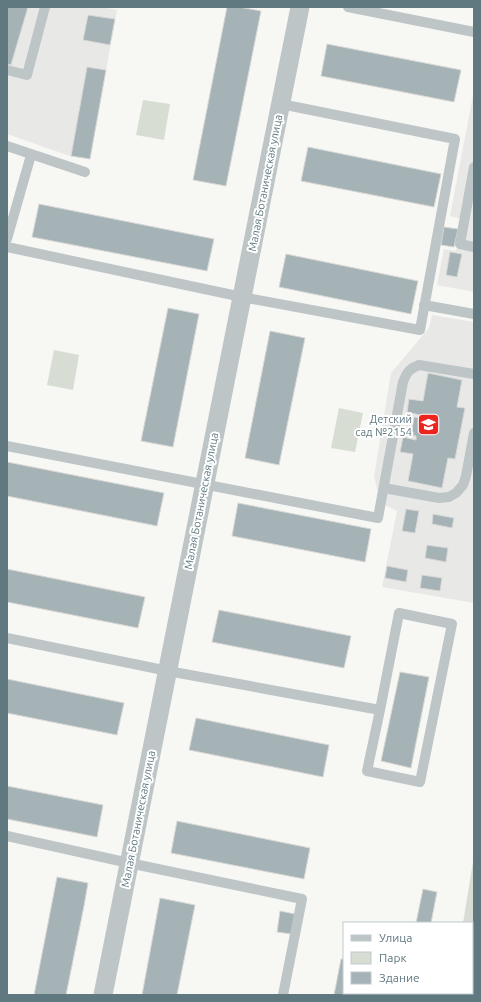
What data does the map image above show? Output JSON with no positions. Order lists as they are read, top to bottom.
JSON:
{
  "streets": {
    "street": ["Малая Ботаническая улица"]
  },
  "places": {
    "school or university": ["Детский сад №2154"]
  },
  "legend": ["Улица", "Парк", "Здание"]
}
